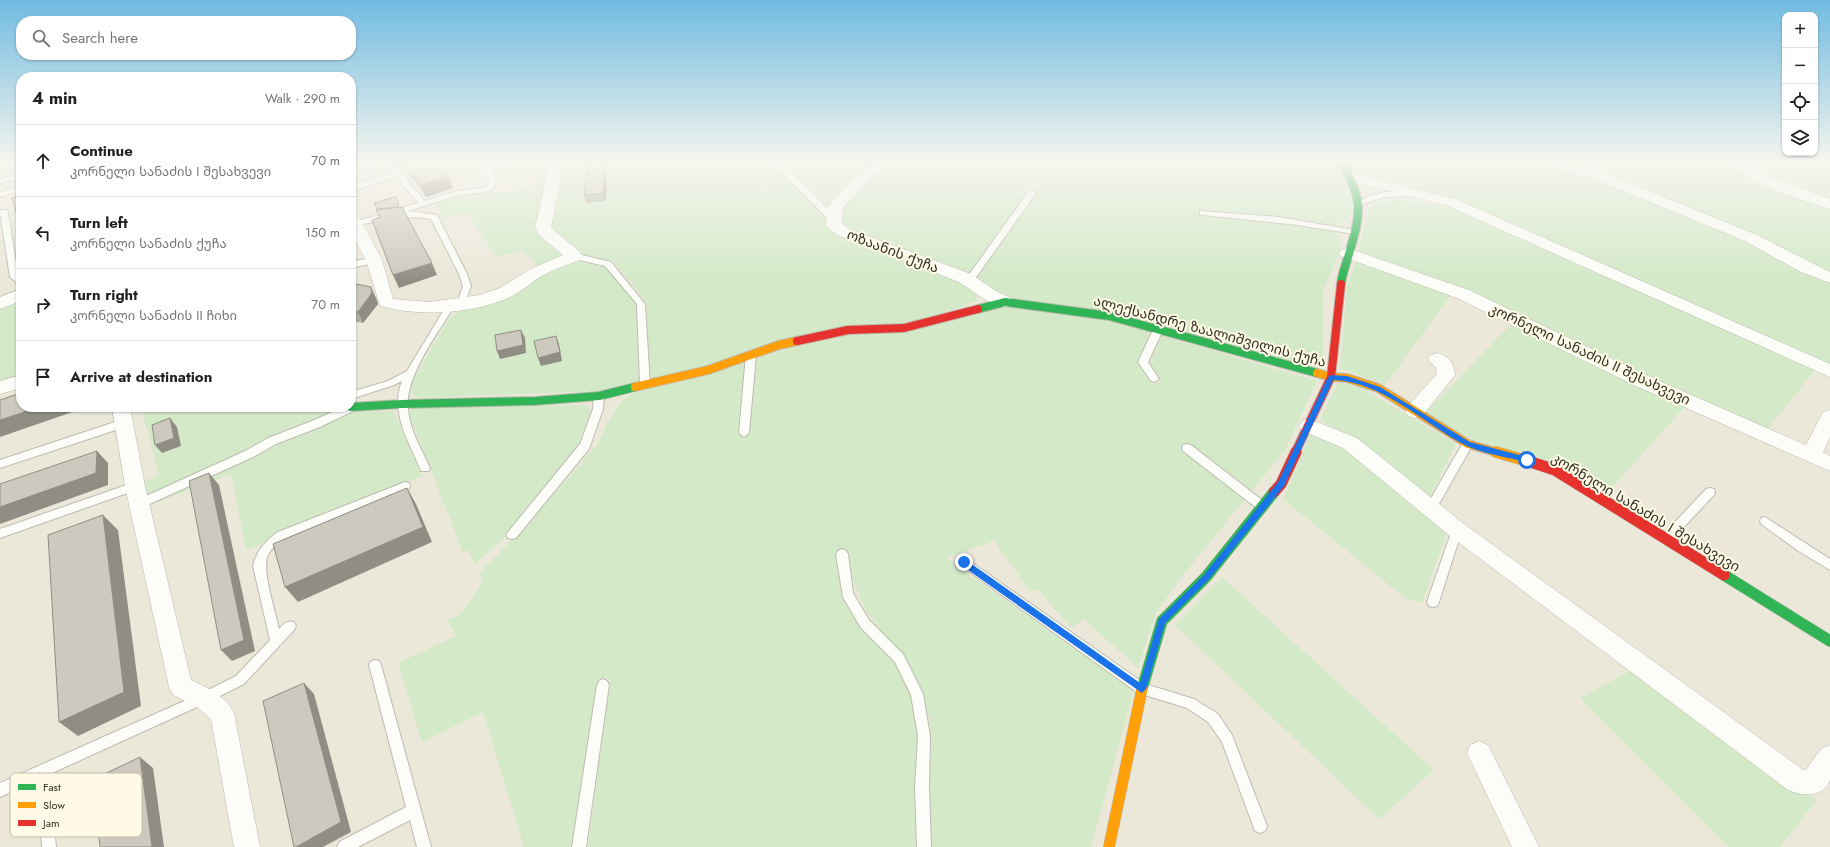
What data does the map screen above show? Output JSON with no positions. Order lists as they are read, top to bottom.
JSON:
{
  "streets": {
    "street": [
      "ოზაანის ქუჩა",
      "ალექსანდრე ზაალიშვილის ქუჩა",
      "კორნელი სანაძის II შესახვევი",
      "კორნელი სანაძის I შესახვევი"
    ]
  },
  "crossings": [
    ["ოზაანის ქუჩა", "ალექსანდრე ზაალიშვილის ქუჩა"],
    ["ალექსანდრე ზაალიშვილის ქუჩა", "კორნელი სანაძის I შესახვევი"]
  ],
  "legend": ["Fast", "Slow", "Jam"],
  "page": {
    "map_buttons": ["+", "−"],
    "search": "Search here",
    "heading": ["4 min", "Walk · 290 m"],
    "list": [
      ["Continue", "კორნელი სანაძის I შესახვევი", "70 m"],
      ["Turn left", "კორნელი სანაძის ქუჩა", "150 m"],
      ["Turn right", "კორნელი სანაძის II ჩიხი", "70 m"],
      "Arrive at destination"
    ]
  }
}
